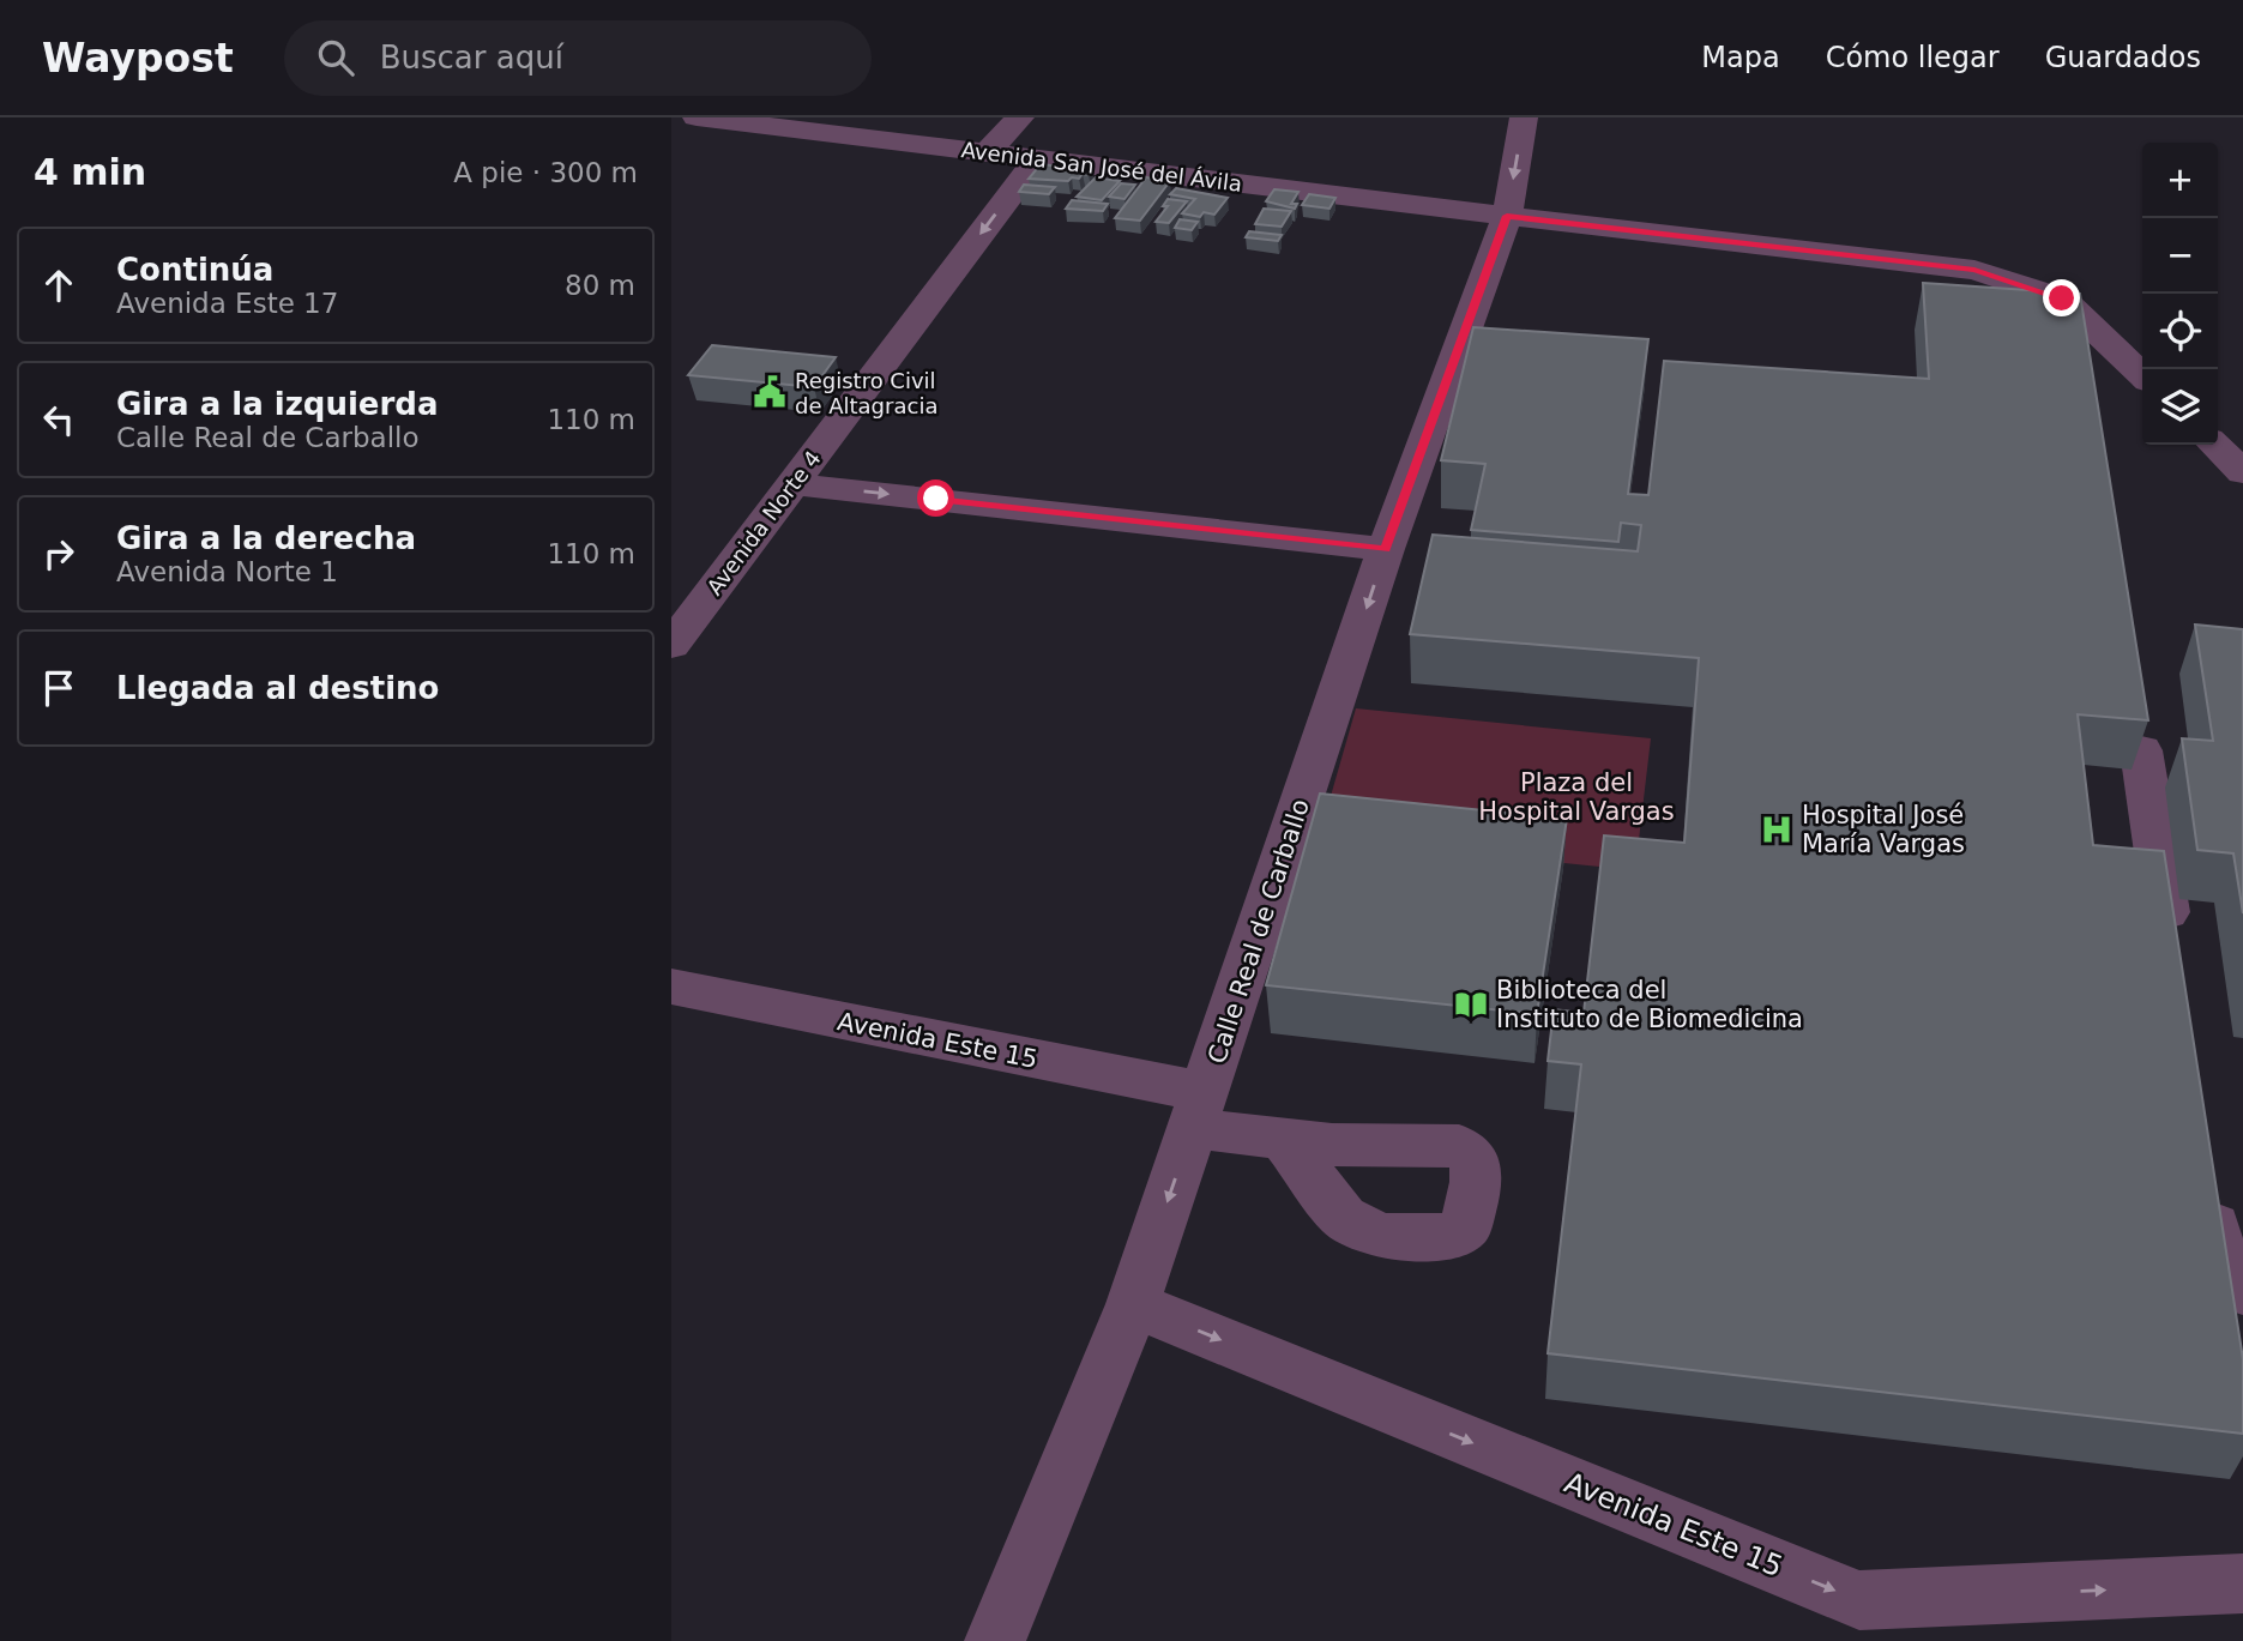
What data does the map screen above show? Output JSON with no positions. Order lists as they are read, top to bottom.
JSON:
{
  "streets": {
    "street": [
      "Avenida San José del Ávila",
      "Avenida Norte 4",
      "Calle Real de Carballo",
      "Avenida Este 15"
    ]
  },
  "crossings": [
    ["Avenida San José del Ávila", "Avenida Norte 4"],
    ["Avenida San José del Ávila", "Calle Real de Carballo"],
    ["Calle Real de Carballo", "Avenida Este 15"]
  ],
  "one_way": ["Avenida Norte 4", "Calle Real de Carballo", "Avenida Este 15"],
  "parks": ["Plaza del Hospital Vargas"],
  "places": {
    "public building": ["Registro Civil de Altagracia"],
    "hospital": ["Hospital José María Vargas"],
    "library": ["Biblioteca del Instituto de Biomedicina"]
  },
  "page": {
    "header": "Waypost",
    "search": "Buscar aquí",
    "nav": ["Mapa", "Cómo llegar", "Guardados"],
    "heading": ["4 min", "A pie · 300 m"],
    "map_buttons": ["+", "−"],
    "list": [
      ["Continúa", "Avenida Este 17", "80 m"],
      ["Gira a la izquierda", "Calle Real de Carballo", "110 m"],
      ["Gira a la derecha", "Avenida Norte 1", "110 m"],
      "Llegada al destino"
    ]
  }
}
